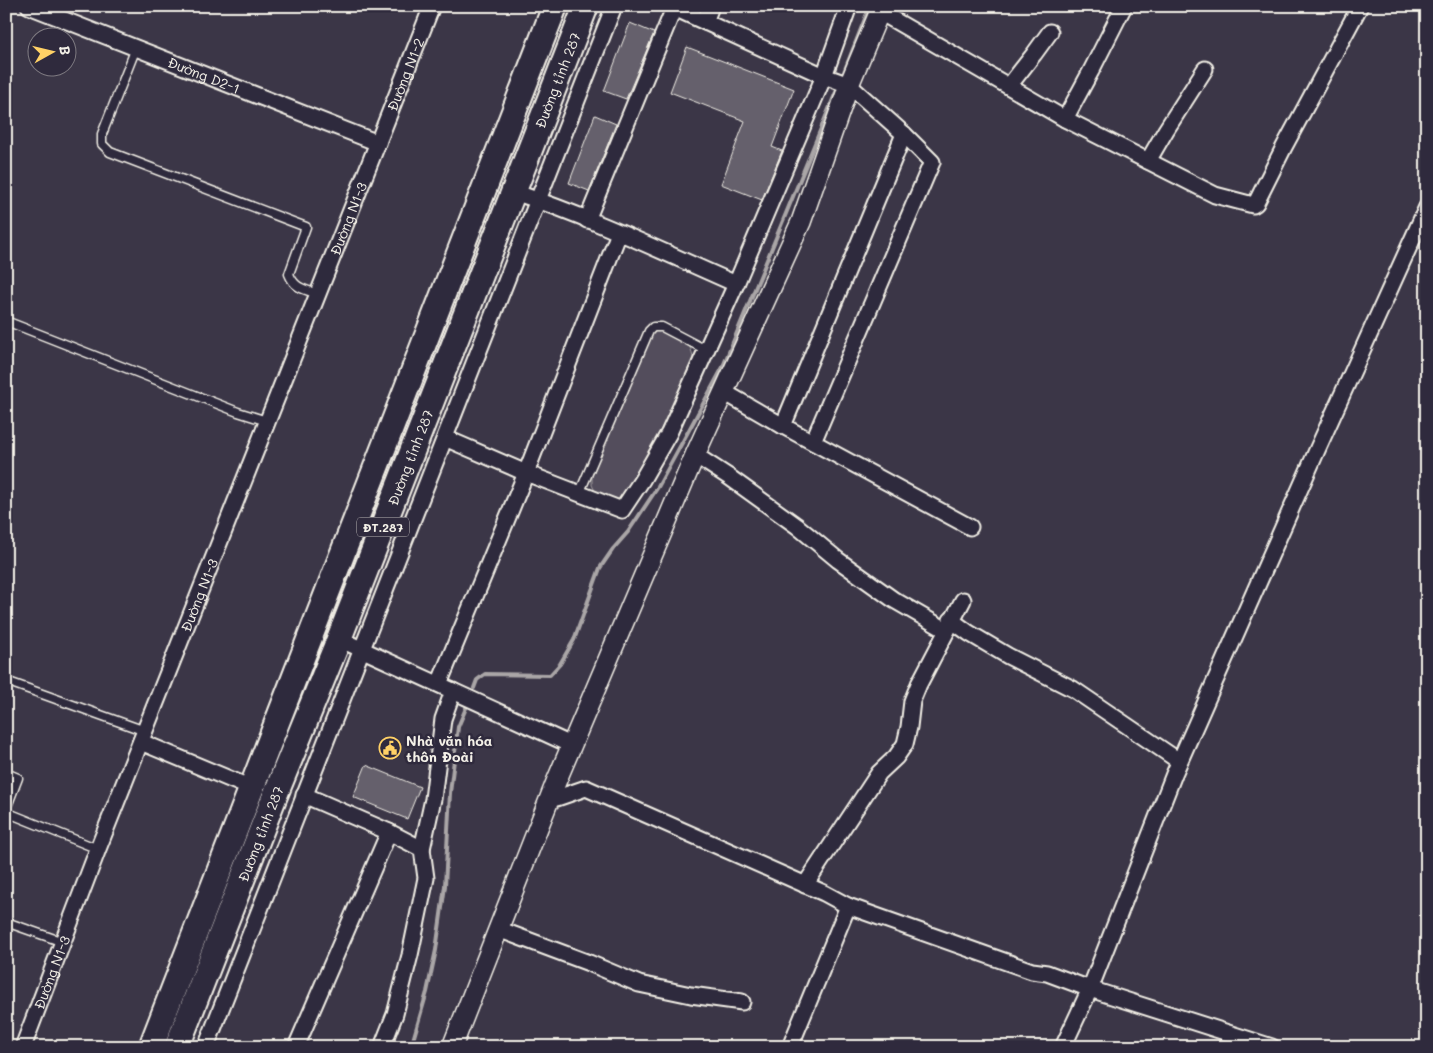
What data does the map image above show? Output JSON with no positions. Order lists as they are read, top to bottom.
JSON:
{
  "streets": {
    "main road": ["Đường tỉnh 287", "ĐT.287"],
    "street": ["Đường D2-1", "Đường N1-2", "Đường N1-3"]
  },
  "crossings": [
    ["Đường D2-1", "Đường N1-2"],
    ["Đường D2-1", "Đường N1-3"],
    ["Đường N1-2", "Đường N1-3"]
  ],
  "places": {
    "public building": ["Nhà văn hóa thôn Đoài"]
  },
  "north": "right"
}
